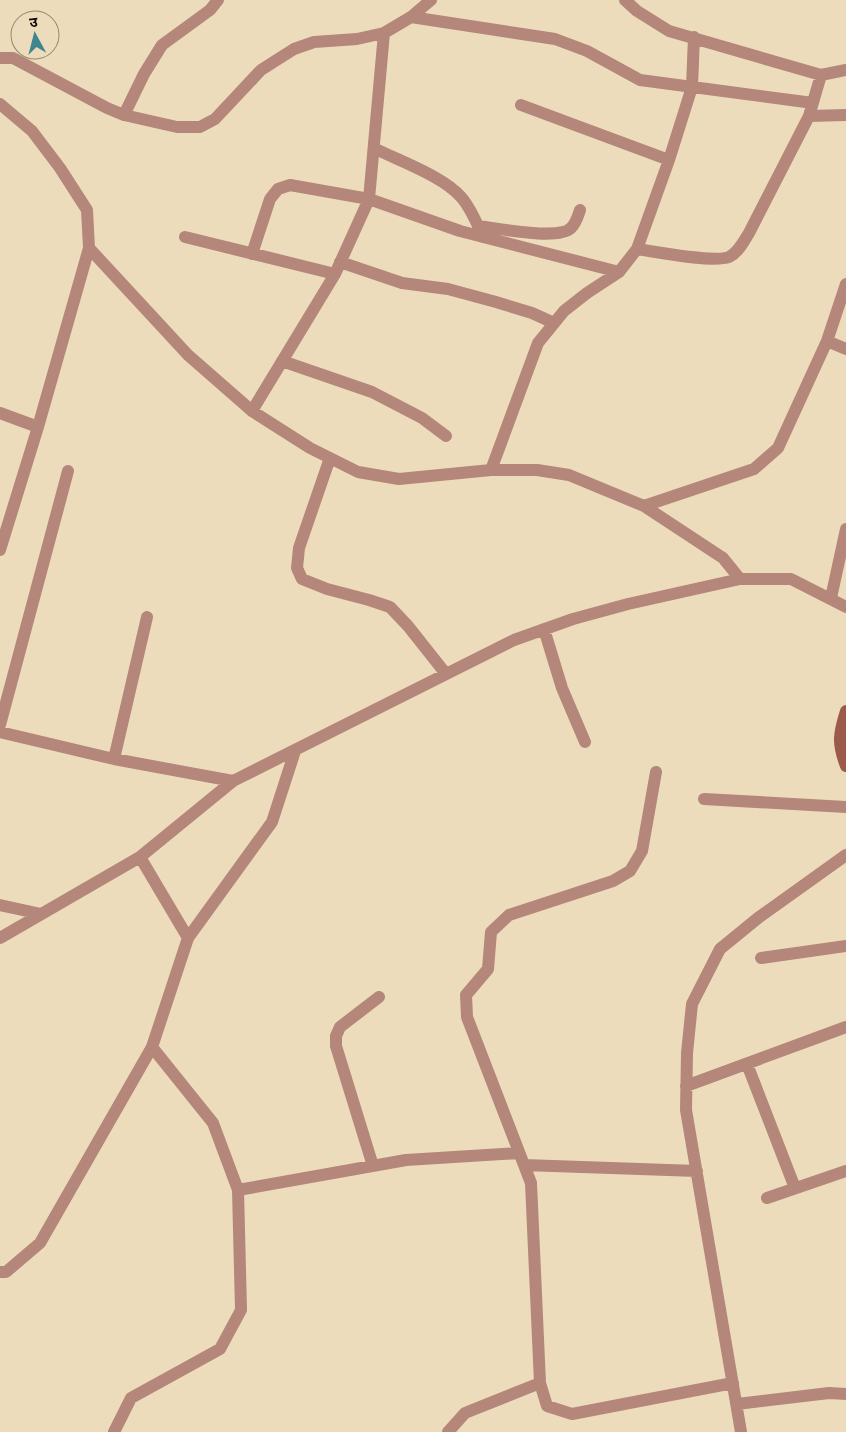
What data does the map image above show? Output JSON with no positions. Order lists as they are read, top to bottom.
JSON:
{
  "north": "top"
}
